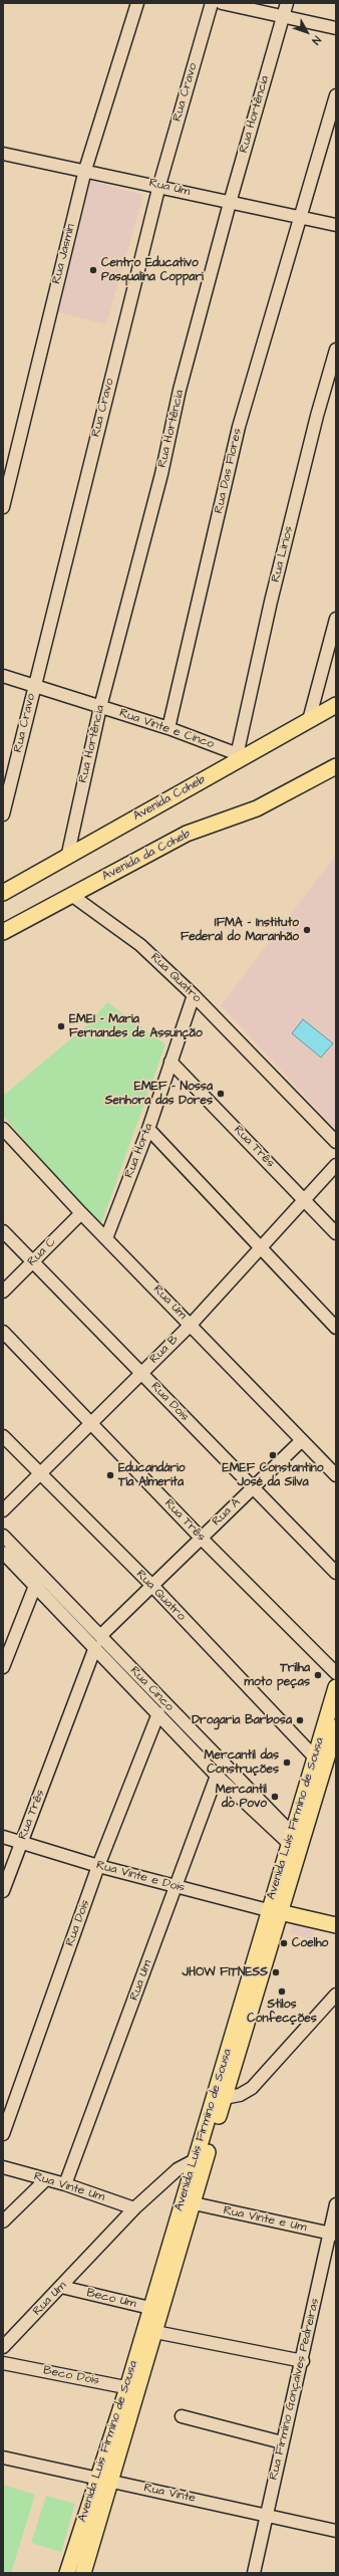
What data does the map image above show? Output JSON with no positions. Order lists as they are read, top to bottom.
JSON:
{
  "streets": {
    "main road": ["Avenida Coheb", "Avenida da Coheb", "Avenida Luís Firmino de Sousa"],
    "street": [
      "Rua Cravo",
      "Rua Hortência",
      "Rua Um",
      "Rua Jasmin",
      "Rua Das Flores",
      "Rua Lirios",
      "Rua Vinte e Cinco",
      "Rua Quatro",
      "Rua Três",
      "Rua Horta",
      "Rua C",
      "Rua B",
      "Rua Dois",
      "Rua A",
      "Rua Cinco",
      "Rua Vinte e Dois",
      "Rua Vinte Um",
      "Rua Vinte e Um",
      "Beco Um",
      "Beco Dois",
      "Rua Firmino Gonçalves Pedreiras",
      "Rua Vinte"
    ]
  },
  "crossings": [
    ["Rua Cravo", "Rua Um"],
    ["Rua Cravo", "Rua Vinte e Cinco"],
    ["Rua Hortência", "Rua Um"],
    ["Rua Hortência", "Rua Vinte e Cinco"],
    ["Rua Hortência", "Avenida Coheb"],
    ["Rua Um", "Rua Jasmin"],
    ["Rua Um", "Rua Das Flores"],
    ["Rua Um", "Rua Horta"],
    ["Rua Um", "Rua C"],
    ["Rua Um", "Rua B"],
    ["Rua Um", "Rua A"],
    ["Rua Um", "Rua Cinco"],
    ["Rua Um", "Avenida Luís Firmino de Sousa"],
    ["Rua Um", "Rua Vinte e Dois"],
    ["Rua Um", "Rua Vinte Um"],
    ["Rua Um", "Beco Um"],
    ["Rua Das Flores", "Rua Vinte e Cinco"],
    ["Rua Lirios", "Rua Vinte e Cinco"],
    ["Rua Lirios", "Avenida Coheb"],
    ["Rua Vinte e Cinco", "Avenida Coheb"],
    ["Avenida da Coheb", "Rua Quatro"],
    ["Rua Quatro", "Rua Horta"],
    ["Rua Quatro", "Rua B"],
    ["Rua Quatro", "Rua A"],
    ["Rua Quatro", "Avenida Luís Firmino de Sousa"],
    ["Rua Três", "Rua Horta"],
    ["Rua Três", "Rua B"],
    ["Rua Três", "Rua A"],
    ["Rua Três", "Rua Cinco"],
    ["Rua Três", "Rua Vinte e Dois"],
    ["Rua C", "Rua Dois"],
    ["Rua B", "Rua Dois"],
    ["Rua Dois", "Rua A"],
    ["Rua Dois", "Rua Cinco"],
    ["Rua Dois", "Rua Vinte e Dois"],
    ["Rua A", "Rua Cinco"],
    ["Rua Cinco", "Avenida Luís Firmino de Sousa"],
    ["Avenida Luís Firmino de Sousa", "Rua Vinte e Dois"],
    ["Avenida Luís Firmino de Sousa", "Rua Vinte e Um"],
    ["Avenida Luís Firmino de Sousa", "Beco Um"],
    ["Avenida Luís Firmino de Sousa", "Beco Dois"],
    ["Avenida Luís Firmino de Sousa", "Rua Vinte"],
    ["Rua Vinte e Um", "Rua Firmino Gonçalves Pedreiras"],
    ["Rua Firmino Gonçalves Pedreiras", "Rua Vinte"]
  ],
  "places": [
    "Centro Educativo Pasqualina Coppari",
    "IFMA - Instituto Federal do Maranhão",
    "EMEI - Maria Fernandes de Assunção",
    "EMEF - Nossa Senhora das Dores",
    "EMEF Constantino José da Silva",
    "Educandário Tia Almerita",
    "Trilha moto peças",
    "Drogaria Barbosa",
    "Mercantil das Construções",
    "Mercantil do Povo",
    "Coelho",
    "JHOW FITNESS",
    "Stilos Confecções"
  ],
  "north": "bottom right"
}
